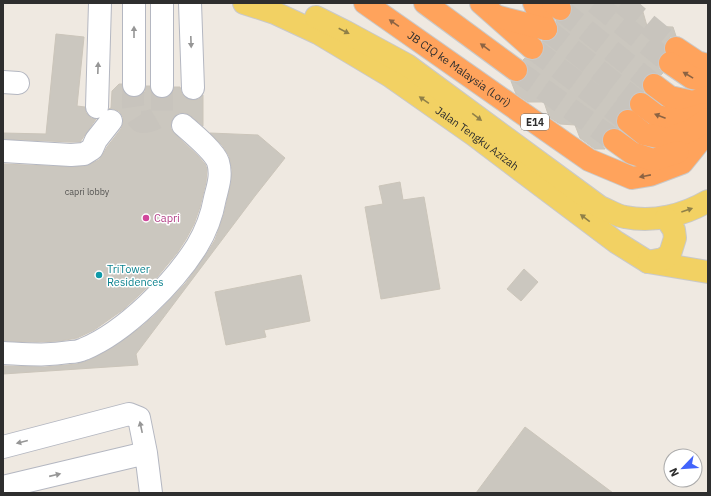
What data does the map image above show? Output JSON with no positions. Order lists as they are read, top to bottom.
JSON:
{
  "streets": {
    "highway": ["JB CIQ ke Malaysia (Lori)", "E14"],
    "main road": ["Jalan Tengku Azizah"]
  },
  "places": ["Capri", "TriTower Residences"],
  "house_numbers": ["capri lobby"],
  "north": "bottom left"
}
